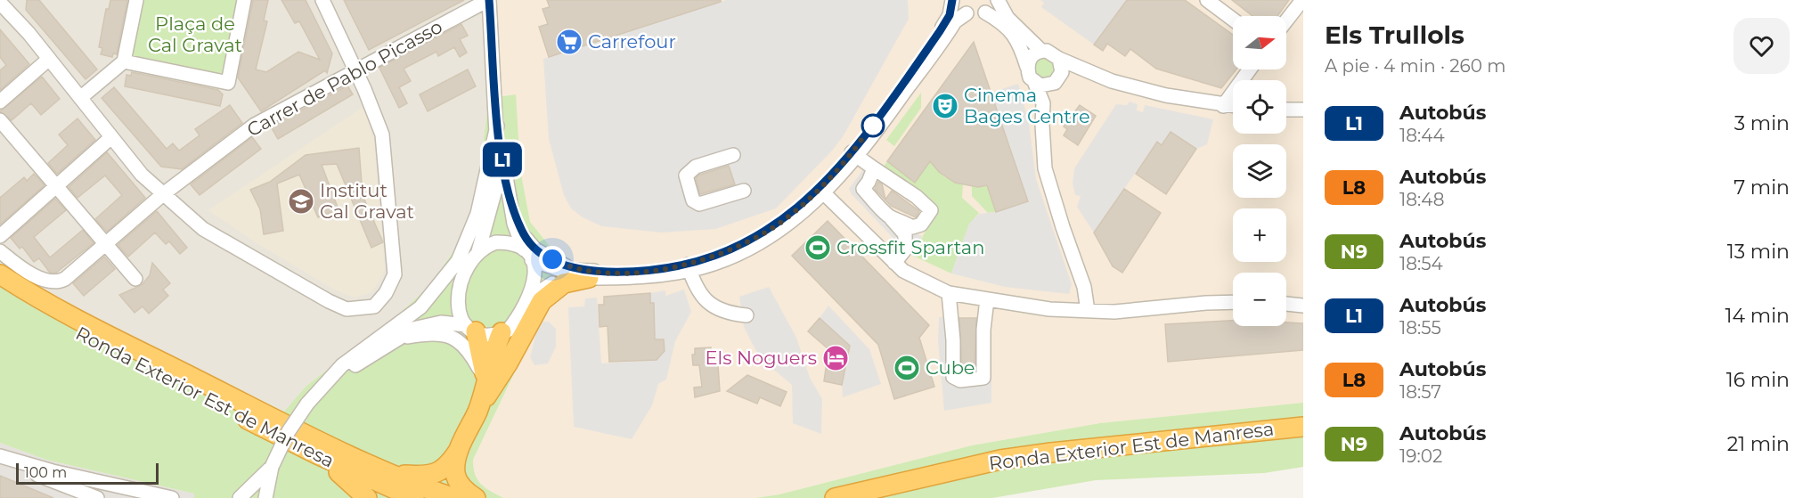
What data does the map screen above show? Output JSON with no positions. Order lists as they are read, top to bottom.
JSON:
{
  "streets": {
    "highway": ["Ronda Exterior Est de Manresa"],
    "street": ["Carrer de Pablo Picasso"]
  },
  "parks": ["Plaça de Cal Gravat"],
  "places": {
    "supermarket": ["Carrefour"],
    "theatre": ["Cinema Bages Centre"],
    "school or university": ["Institut Cal Gravat"],
    "sports": ["Crossfit Spartan", "Cube"],
    "hotel": ["Els Noguers"]
  },
  "lines": ["bus line L1"],
  "scale_bar": "100 m",
  "north": "right",
  "page": {
    "on_map": "L1",
    "heading": ["Els Trullols", "A pie · 4 min · 260 m"],
    "map_buttons": ["+", "−"],
    "list": [
      {
        "mark": "L1",
        "name": "Autobús",
        "note": "18:44",
        "value": "3 min"
      },
      {
        "mark": "L8",
        "name": "Autobús",
        "note": "18:48",
        "value": "7 min"
      },
      {
        "mark": "N9",
        "name": "Autobús",
        "note": "18:54",
        "value": "13 min"
      },
      {
        "mark": "L1",
        "name": "Autobús",
        "note": "18:55",
        "value": "14 min"
      },
      {
        "mark": "L8",
        "name": "Autobús",
        "note": "18:57",
        "value": "16 min"
      },
      {
        "mark": "N9",
        "name": "Autobús",
        "note": "19:02",
        "value": "21 min"
      }
    ],
    "scale": "100 m"
  }
}
